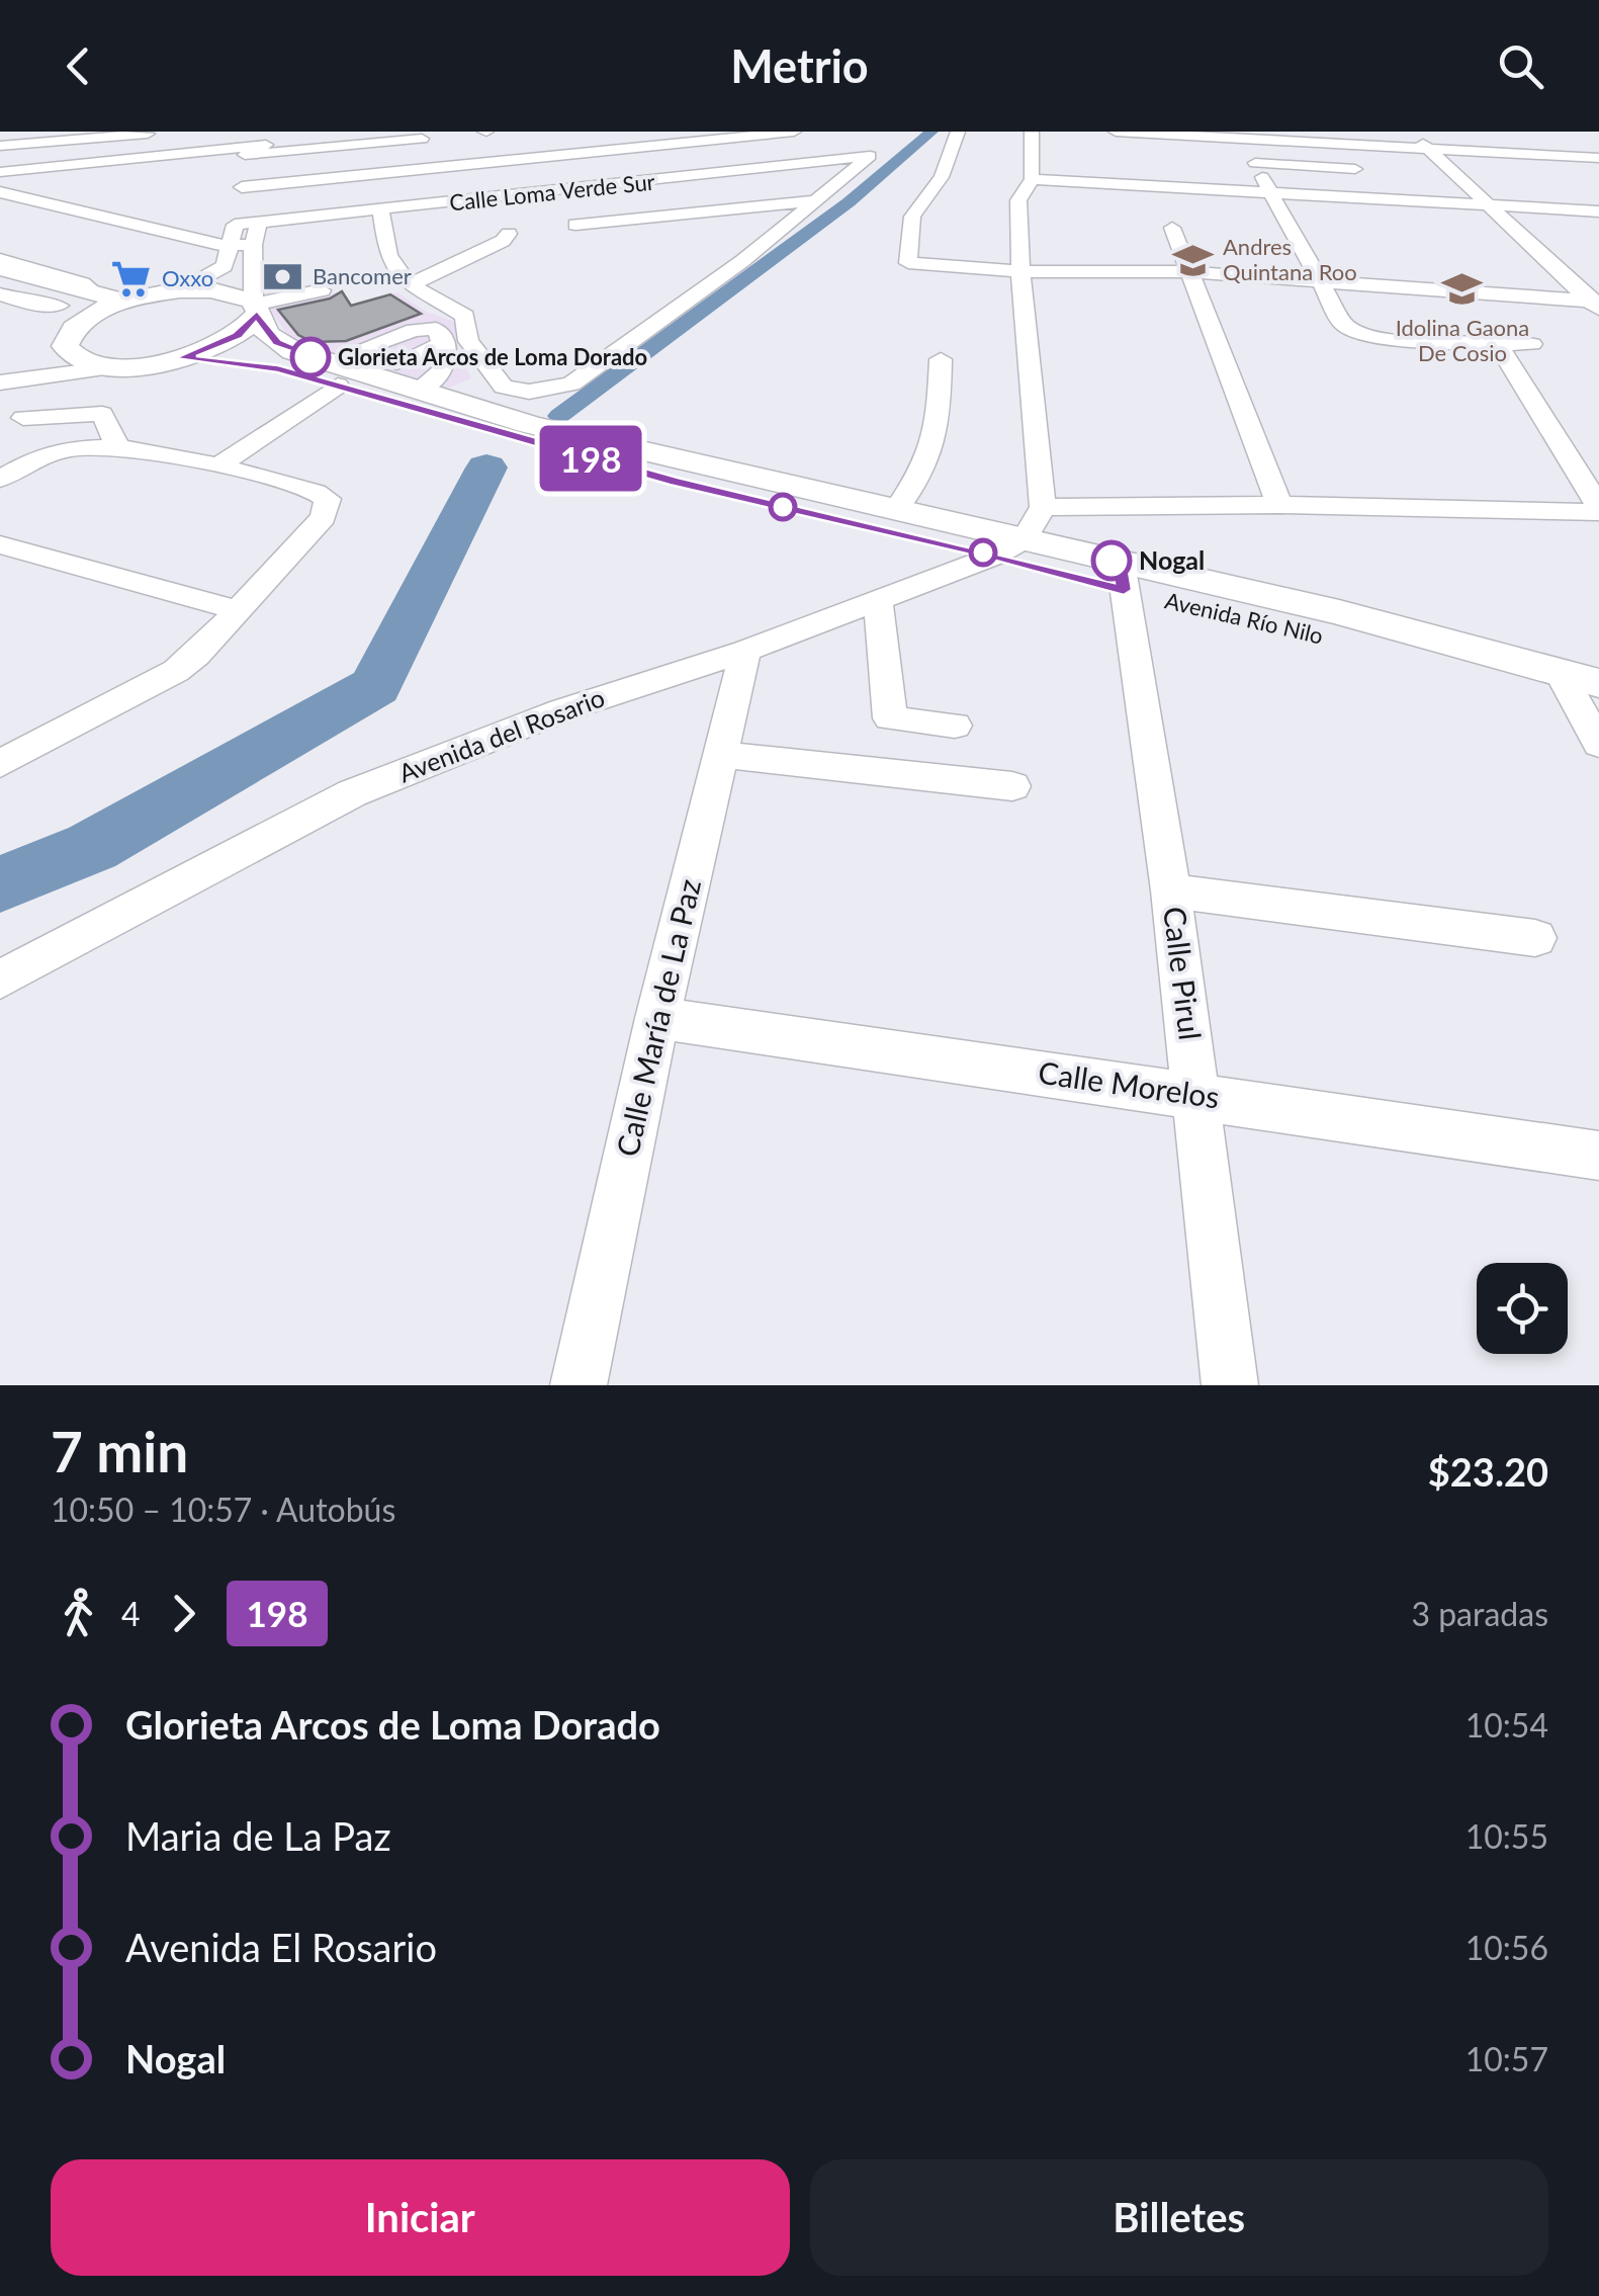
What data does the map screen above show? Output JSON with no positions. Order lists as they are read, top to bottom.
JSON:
{
  "streets": {
    "main road": ["Avenida Río Nilo"],
    "street": [
      "Calle Loma Verde Sur",
      "Avenida del Rosario",
      "Calle Pirul",
      "Calle María de La Paz",
      "Calle Morelos"
    ]
  },
  "crossings": [
    ["Avenida Río Nilo", "Avenida del Rosario"],
    ["Avenida Río Nilo", "Calle Pirul"],
    ["Avenida del Rosario", "Calle María de La Paz"],
    ["Calle Pirul", "Calle Morelos"],
    ["Calle María de La Paz", "Calle Morelos"]
  ],
  "places": {
    "school or university": ["Andres Quintana Roo", "Idolina Gaona De Cosio"],
    "bank": ["Bancomer"],
    "supermarket": ["Oxxo"],
    "other": ["Glorieta Arcos de Loma Dorado", "Nogal"]
  },
  "lines": ["bus line 198"],
  "page": {
    "header": "Metrio",
    "on_map": "198",
    "heading": ["7 min", "10:50 – 10:57 · Autobús", "$23.20"],
    "legs": ["4", "198", "3 paradas"],
    "list": [
      {
        "name": "Glorieta Arcos de Loma Dorado",
        "value": "10:54"
      },
      {
        "name": "Maria de La Paz",
        "value": "10:55"
      },
      {
        "name": "Avenida El Rosario",
        "value": "10:56"
      },
      {
        "name": "Nogal",
        "value": "10:57"
      }
    ],
    "buttons": ["Iniciar", "Billetes"]
  }
}
